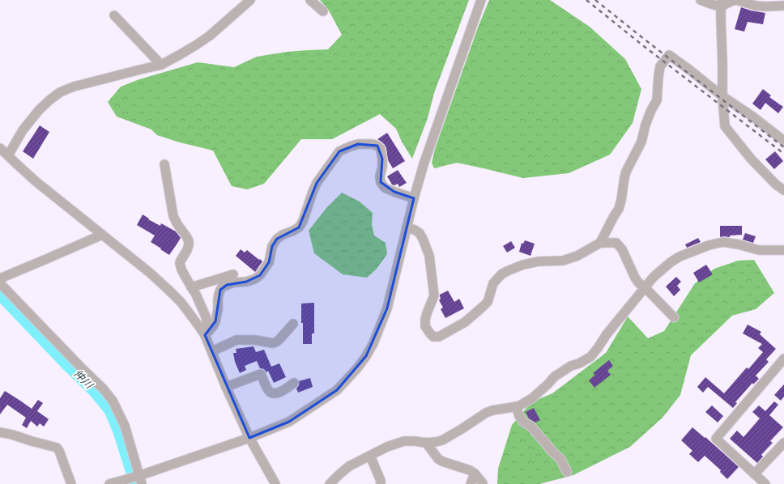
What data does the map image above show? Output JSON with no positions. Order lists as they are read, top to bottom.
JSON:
{
  "water": ["仲川"]
}
